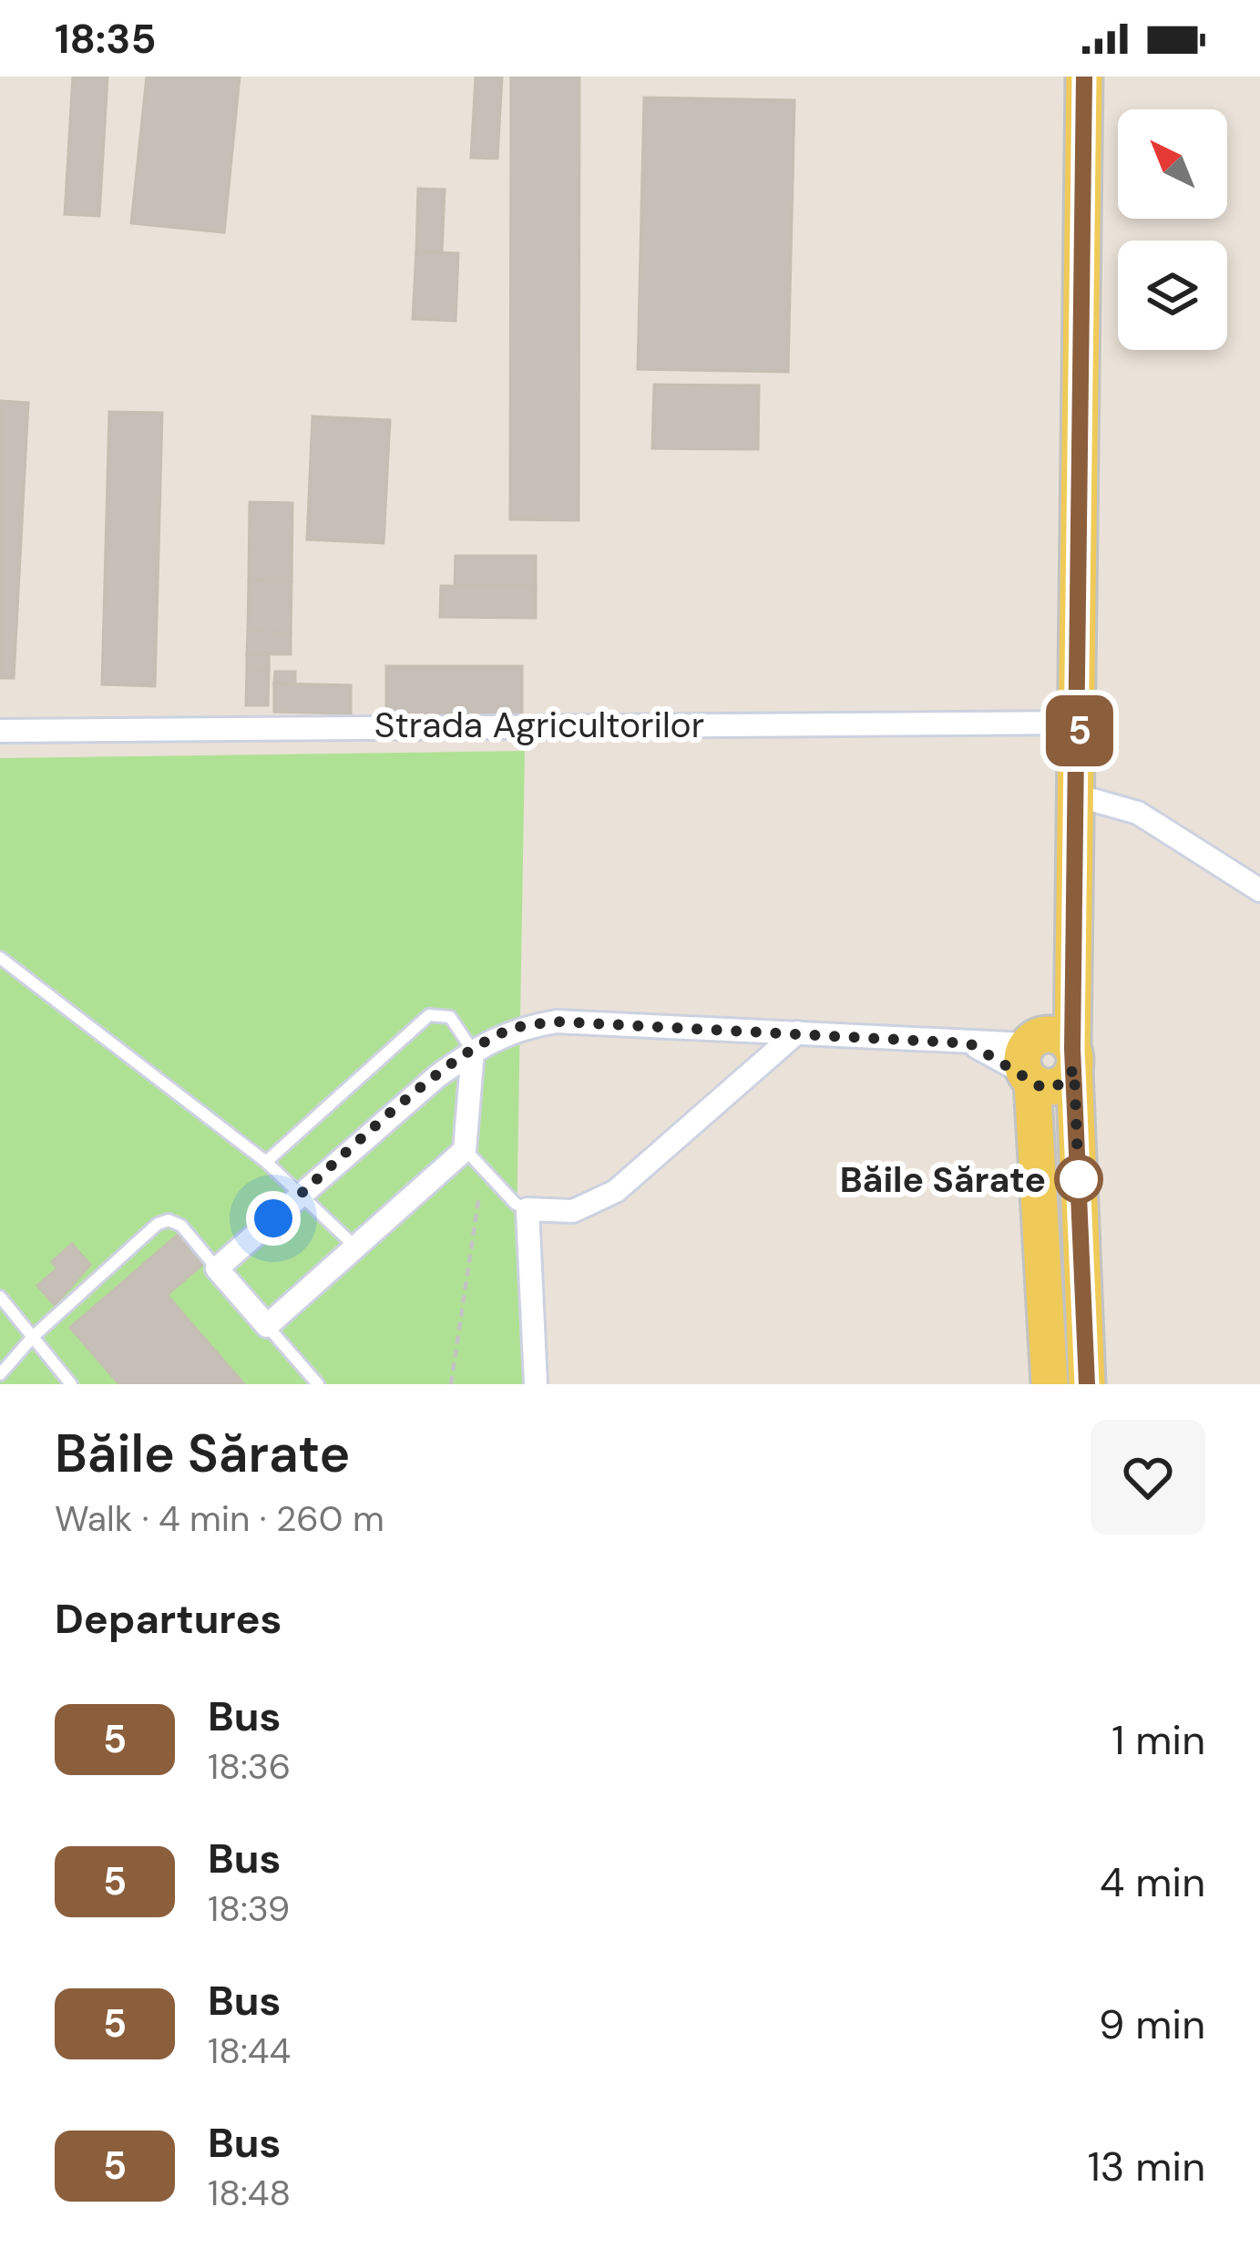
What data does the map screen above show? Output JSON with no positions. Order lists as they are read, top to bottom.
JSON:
{
  "streets": {
    "street": ["Strada Agricultorilor"]
  },
  "places": ["Băile Sărate"],
  "lines": ["bus line 5"],
  "north": "top left",
  "page": {
    "status": "18:35",
    "on_map": "5",
    "heading": [
      ["Băile Sărate", "Walk · 4 min · 260 m"],
      "Departures"
    ],
    "list": [
      {
        "mark": "5",
        "name": "Bus",
        "note": "18:36",
        "value": "1 min"
      },
      {
        "mark": "5",
        "name": "Bus",
        "note": "18:39",
        "value": "4 min"
      },
      {
        "mark": "5",
        "name": "Bus",
        "note": "18:44",
        "value": "9 min"
      },
      {
        "mark": "5",
        "name": "Bus",
        "note": "18:48",
        "value": "13 min"
      }
    ]
  }
}
